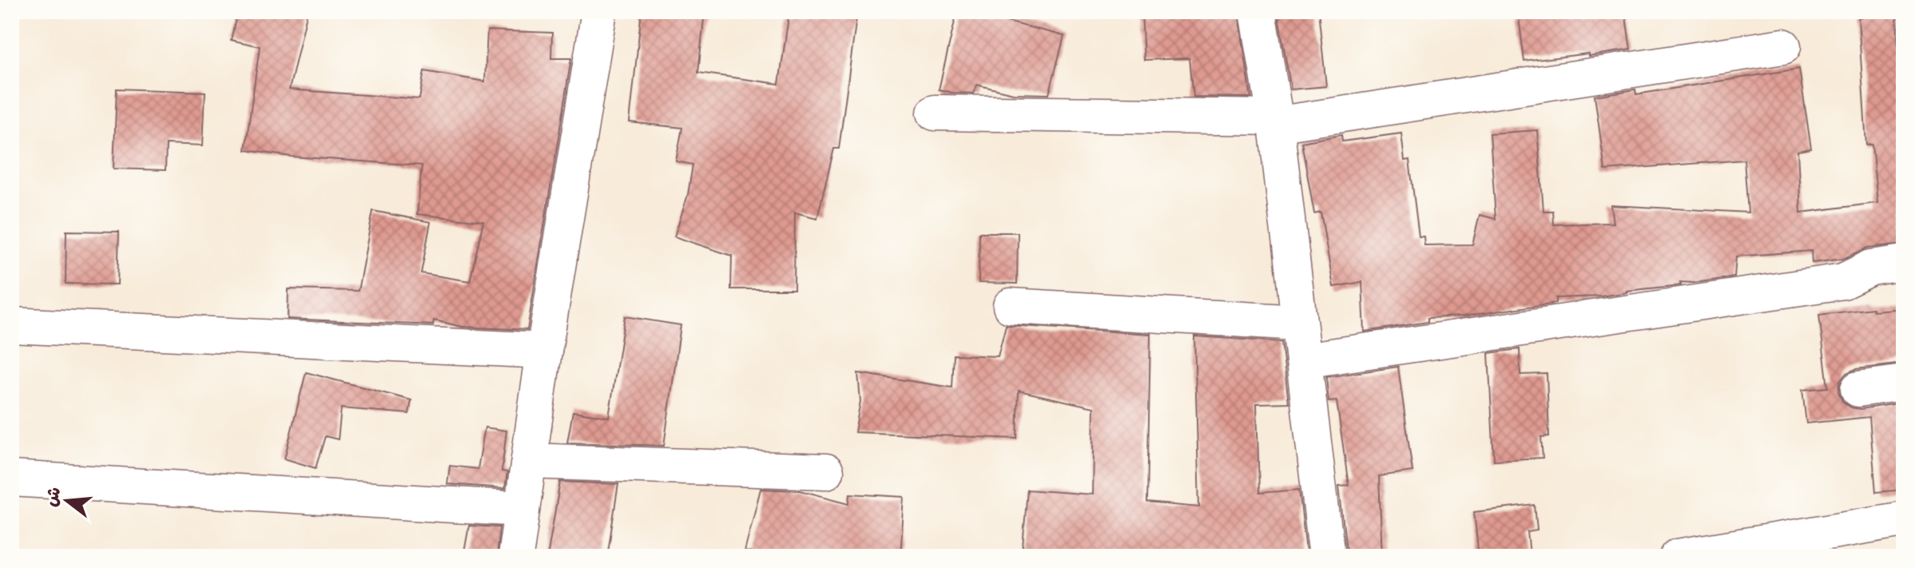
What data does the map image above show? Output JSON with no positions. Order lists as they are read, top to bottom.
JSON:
{
  "north": "left"
}
